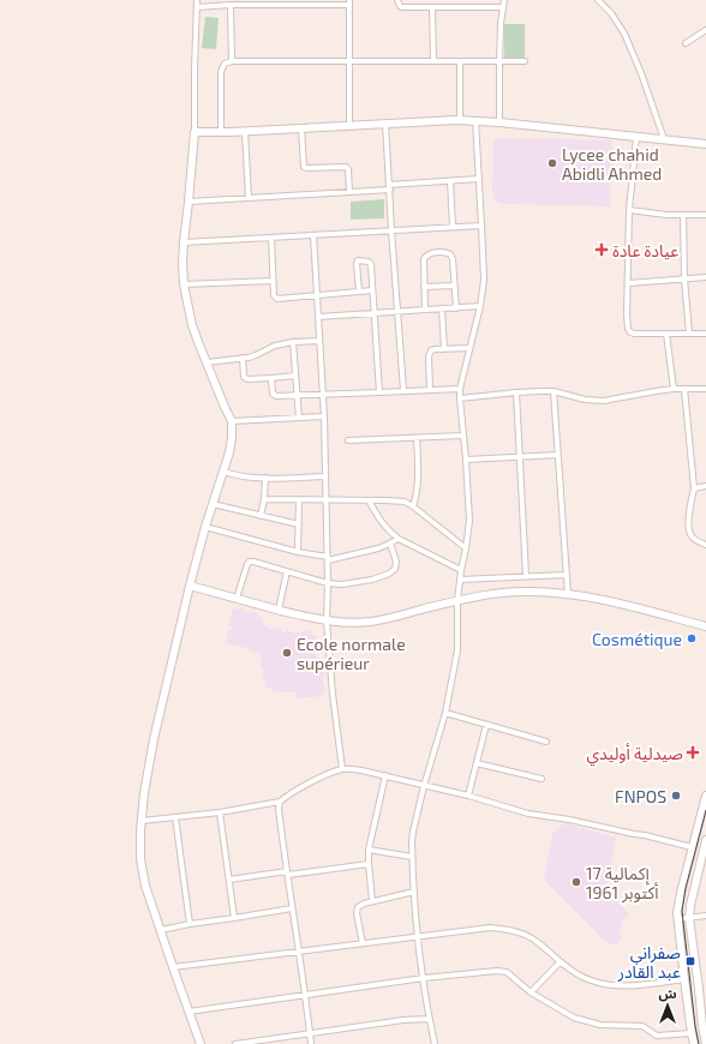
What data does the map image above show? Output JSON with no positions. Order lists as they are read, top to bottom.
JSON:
{
  "places": {
    "other": [
      "Lycee chahid Abidli Ahmed",
      "Cosmétique",
      "Ecole normale supérieur",
      "FNPOS",
      "إكمالية 17 أكتوبر 1961"
    ],
    "health": ["عيادة عادة", "صيدلية أوليدي"],
    "transit": ["صفراني عبد القادر"]
  },
  "north": "top"
}
